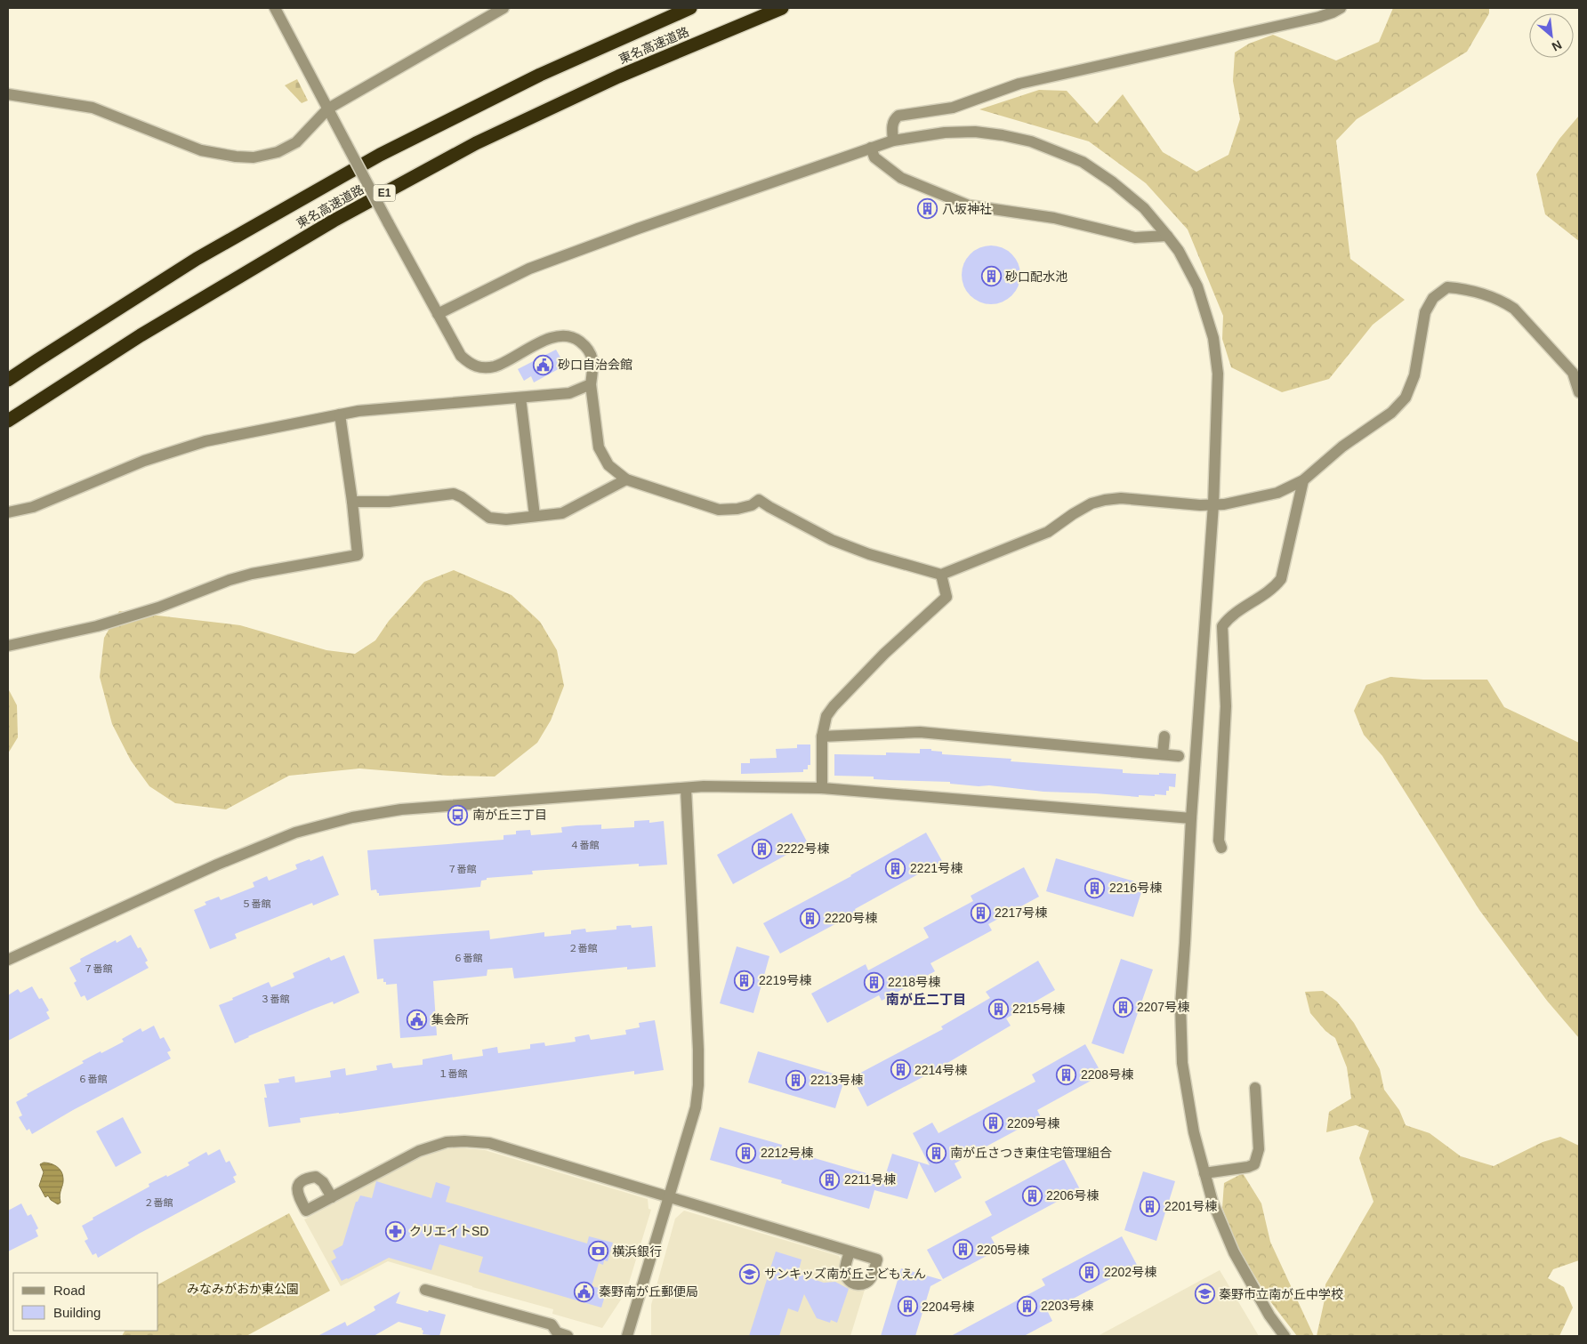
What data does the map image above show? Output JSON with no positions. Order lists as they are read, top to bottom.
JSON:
{
  "streets": {
    "highway": ["東名高速道路", "E1"]
  },
  "districts": ["南が丘二丁目"],
  "parks": ["みなみがおか東公園"],
  "places": {
    "building": [
      "八坂神社",
      "砂口配水池",
      "2222号棟",
      "2221号棟",
      "2216号棟",
      "2217号棟",
      "2220号棟",
      "2219号棟",
      "2218号棟",
      "2207号棟",
      "2215号棟",
      "2214号棟",
      "2208号棟",
      "2213号棟",
      "2209号棟",
      "2212号棟",
      "南が丘さつき東住宅管理組合",
      "2211号棟",
      "2206号棟",
      "2201号棟",
      "2205号棟",
      "2202号棟",
      "2203号棟",
      "2204号棟"
    ],
    "public building": ["砂口自治会館", "集会所", "秦野南が丘郵便局"],
    "bus stop": ["南が丘三丁目"],
    "pharmacy": ["クリエイトSD"],
    "bank": ["横浜銀行"],
    "school or university": ["サンキッズ南が丘こどもえん", "秦野市立南が丘中学校"]
  },
  "house_numbers": [
    "４番館",
    "７番館",
    "５番館",
    "２番館",
    "６番館",
    "７番館",
    "３番館",
    "１番館",
    "６番館",
    "２番館"
  ],
  "legend": ["Road", "Building"],
  "north": "bottom right"
}
